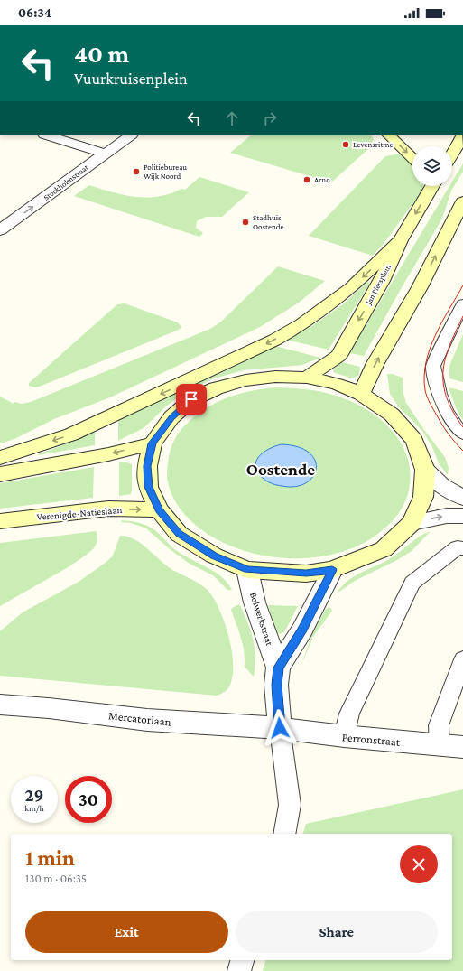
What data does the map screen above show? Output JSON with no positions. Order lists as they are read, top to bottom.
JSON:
{
  "streets": {
    "street": [
      "Stockholmstraat",
      "Jan Piersplein",
      "Verenigde-Natieslaan",
      "Bolwerkstraat",
      "Mercatorlaan",
      "Perronstraat"
    ]
  },
  "crossings": [
    ["Bolwerkstraat", "Mercatorlaan"],
    ["Bolwerkstraat", "Perronstraat"],
    ["Mercatorlaan", "Perronstraat"]
  ],
  "one_way": ["Stockholmstraat"],
  "districts": ["Oostende"],
  "places": [
    "Levensritme",
    "Politiebureau Wijk Noord",
    "Arno",
    "Stadhuis Oostende"
  ],
  "page": {
    "status": "06:34",
    "turn": ["40 m", "Vuurkruisenplein"],
    "speed": "29 km/h",
    "limit": "30",
    "heading": ["1 min", "130 m · 06:35"],
    "buttons": ["Exit", "Share"]
  }
}
